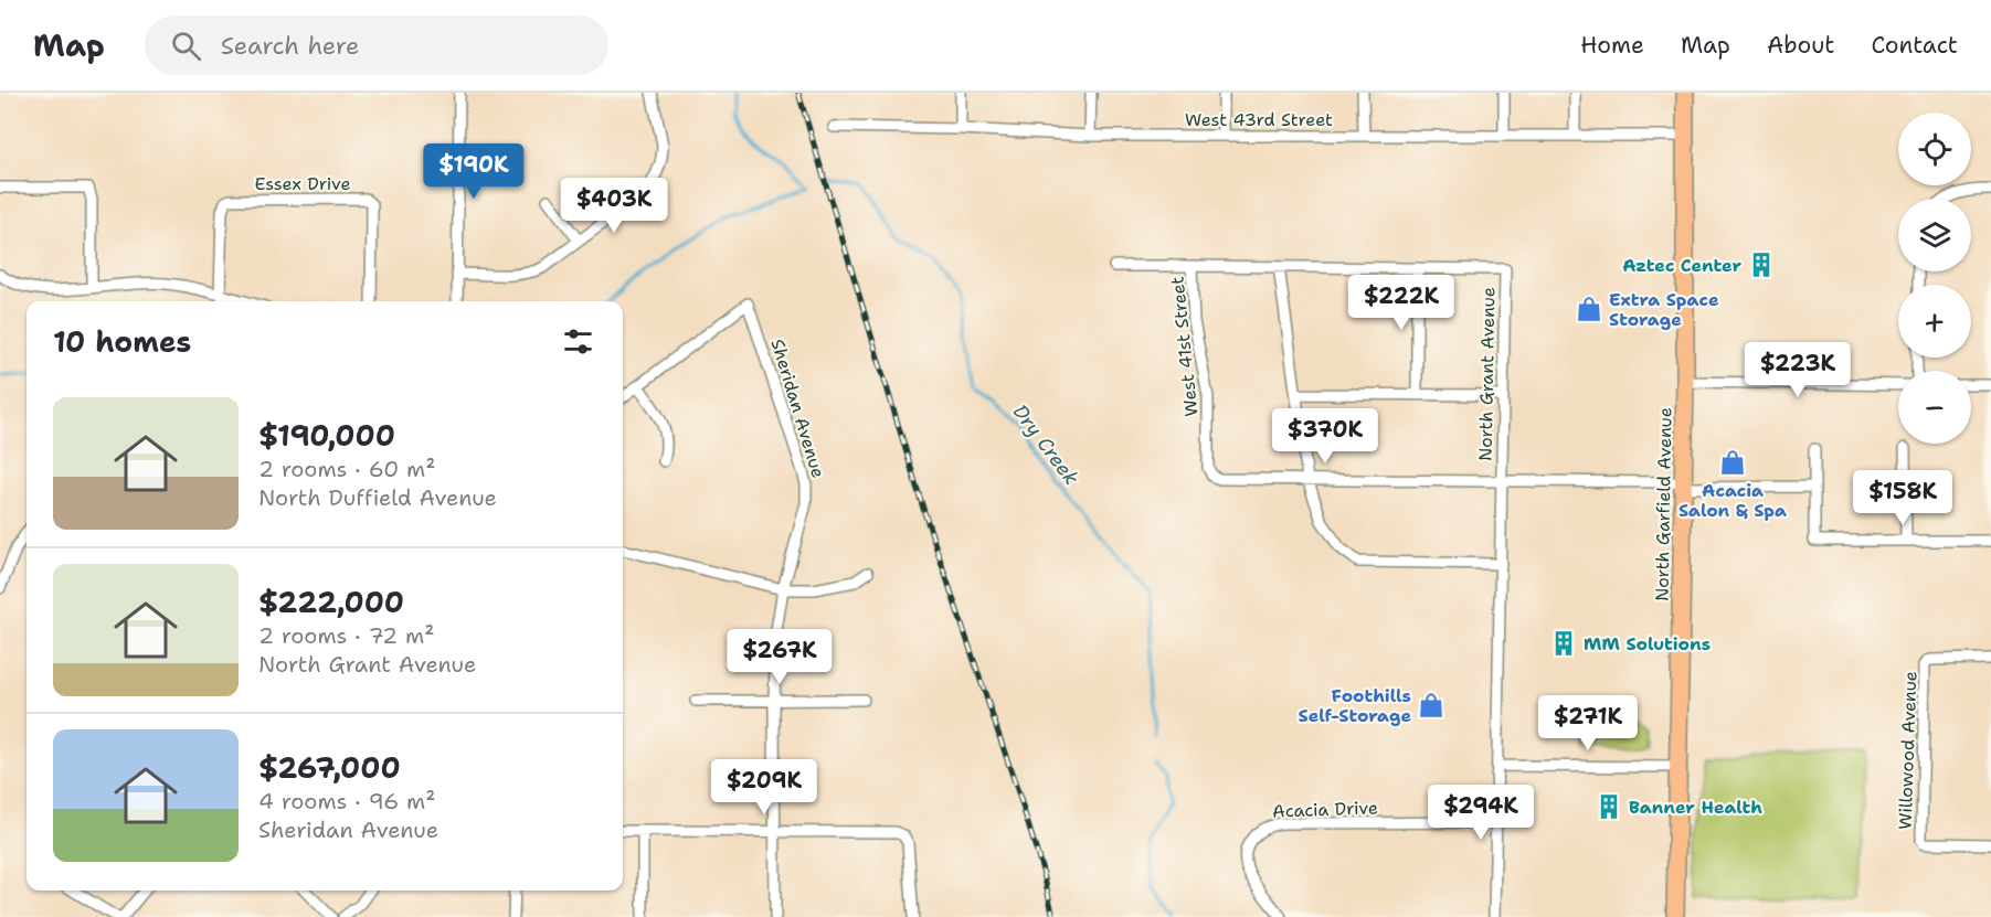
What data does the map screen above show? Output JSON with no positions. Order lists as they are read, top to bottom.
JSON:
{
  "streets": {
    "highway": ["North Garfield Avenue"],
    "street": [
      "West 43rd Street",
      "Essex Drive",
      "West 41st Street",
      "North Grant Avenue",
      "Sheridan Avenue",
      "Willowood Avenue",
      "Acacia Drive"
    ]
  },
  "crossings": [
    ["West 43rd Street", "North Garfield Avenue"],
    ["West 41st Street", "North Grant Avenue"],
    ["West 41st Street", "North Garfield Avenue"],
    ["North Grant Avenue", "Acacia Drive"]
  ],
  "water": ["Dry Creek"],
  "places": {
    "building": ["Aztec Center", "MM Solutions", "Banner Health"],
    "shop": ["Extra Space Storage", "Acacia Salon & Spa", "Foothills Self-Storage"]
  },
  "page": {
    "header": "Map",
    "search": "Search here",
    "nav": [
      "Home",
      "Map",
      "About",
      "Contact"
    ],
    "map_buttons": ["+", "−"],
    "price": [
      "$190K",
      "$403K",
      "$222K",
      "$223K",
      "$370K",
      "$158K",
      "$267K",
      "$271K",
      "$209K",
      "$294K"
    ],
    "heading": "10 homes",
    "list": [
      {
        "name": "$190,000",
        "note": "2 rooms · 60 m² · North Duffield Avenue"
      },
      {
        "name": "$222,000",
        "note": "2 rooms · 72 m² · North Grant Avenue"
      },
      {
        "name": "$267,000",
        "note": "4 rooms · 96 m² · Sheridan Avenue"
      }
    ]
  }
}
